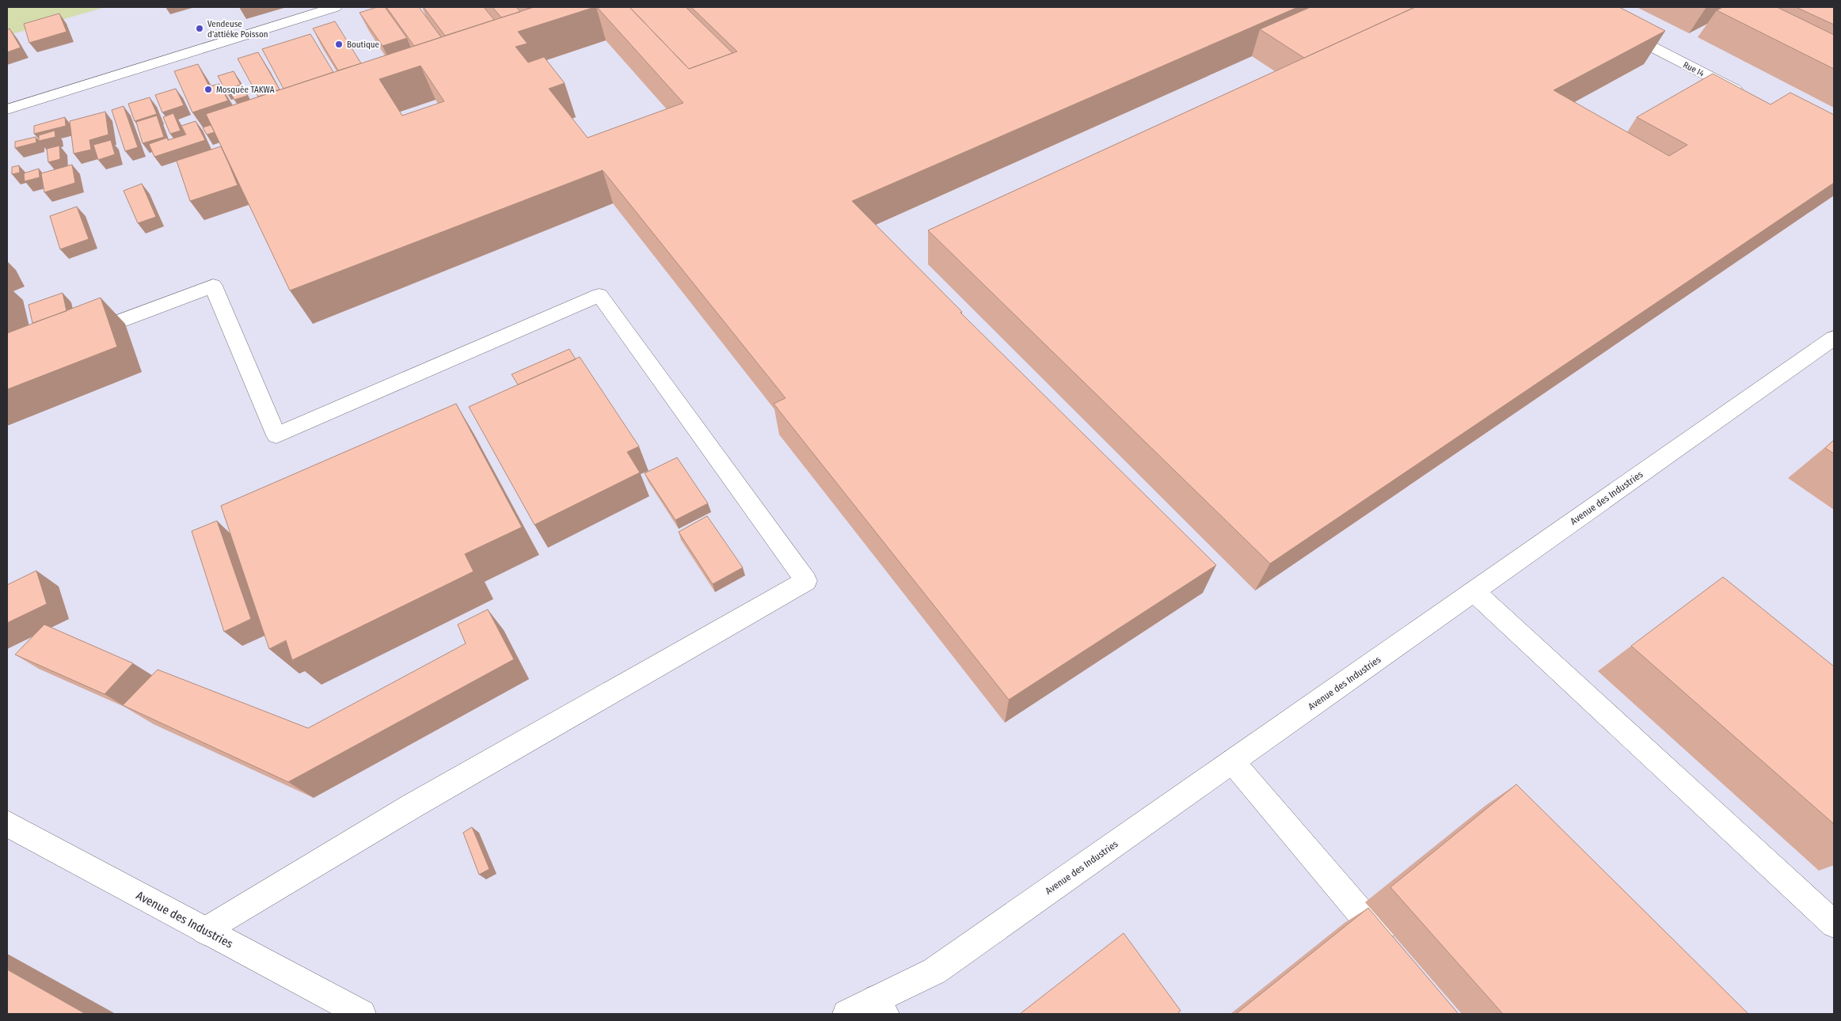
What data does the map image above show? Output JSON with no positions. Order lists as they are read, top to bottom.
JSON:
{
  "streets": {
    "street": ["Rue I4", "Avenue des Industries"]
  },
  "places": ["Vendeuse d'attiéke Poisson", "Boutique", "Mosquée TAKWA"]
}
